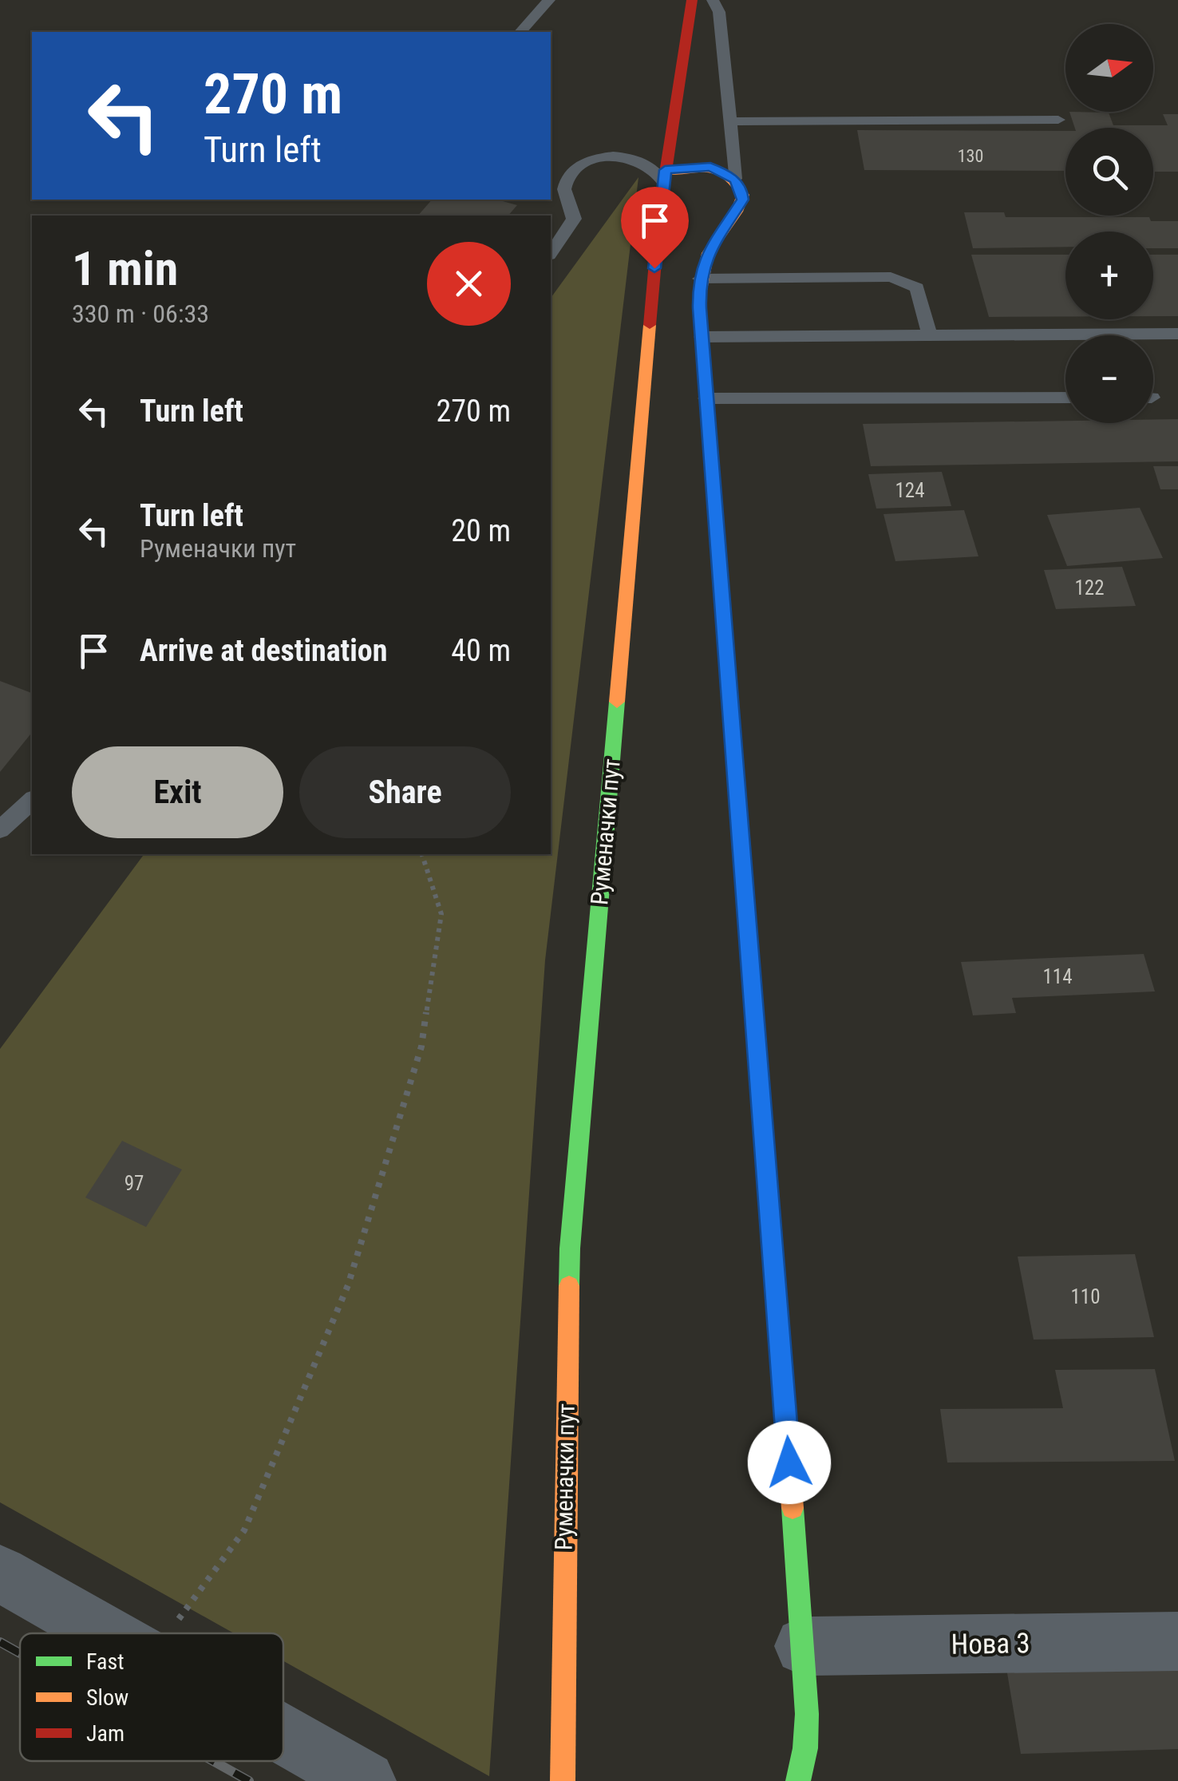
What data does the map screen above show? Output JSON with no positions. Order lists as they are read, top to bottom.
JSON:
{
  "streets": {
    "main road": ["Руменачки пут"],
    "street": ["Нова 3"]
  },
  "house_numbers": [
    "130",
    "124",
    "122",
    "114",
    "97",
    "110"
  ],
  "legend": ["Fast", "Slow", "Jam"],
  "north": "right",
  "page": {
    "map_buttons": ["+", "−"],
    "turn": ["270 m", "Turn left"],
    "heading": ["1 min", "330 m · 06:33"],
    "list": [
      {
        "name": "Turn left",
        "value": "270 m"
      },
      {
        "name": "Turn left",
        "note": "Руменачки пут",
        "value": "20 m"
      },
      {
        "name": "Arrive at destination",
        "value": "40 m"
      }
    ],
    "buttons": ["Exit", "Share"]
  }
}
